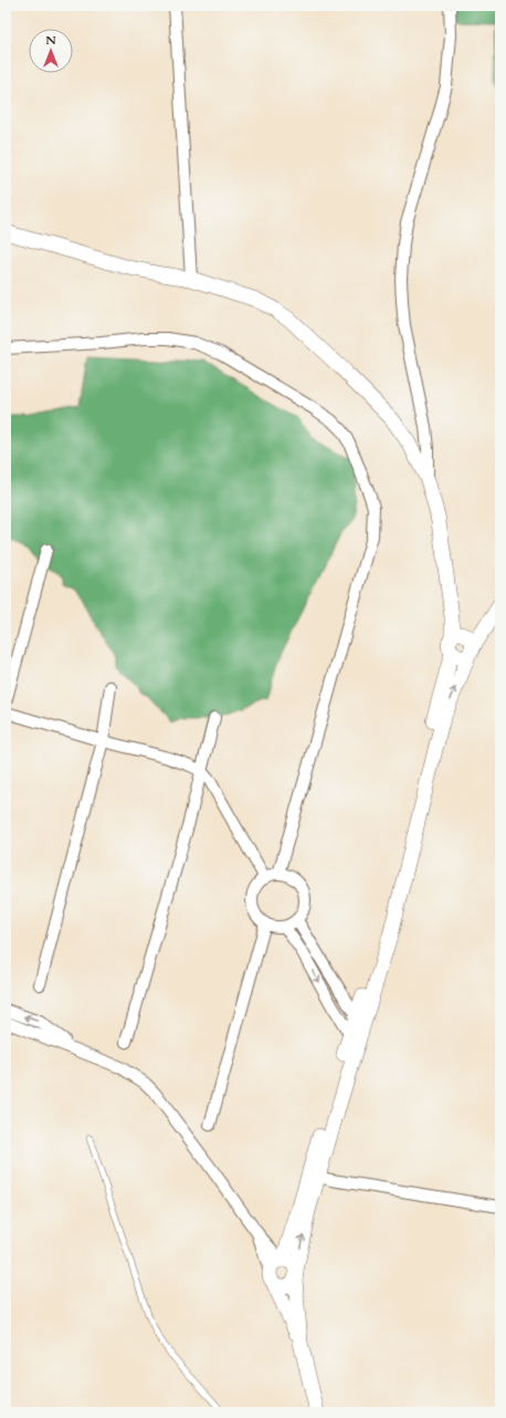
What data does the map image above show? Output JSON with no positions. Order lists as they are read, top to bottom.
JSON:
{
  "north": "top"
}
